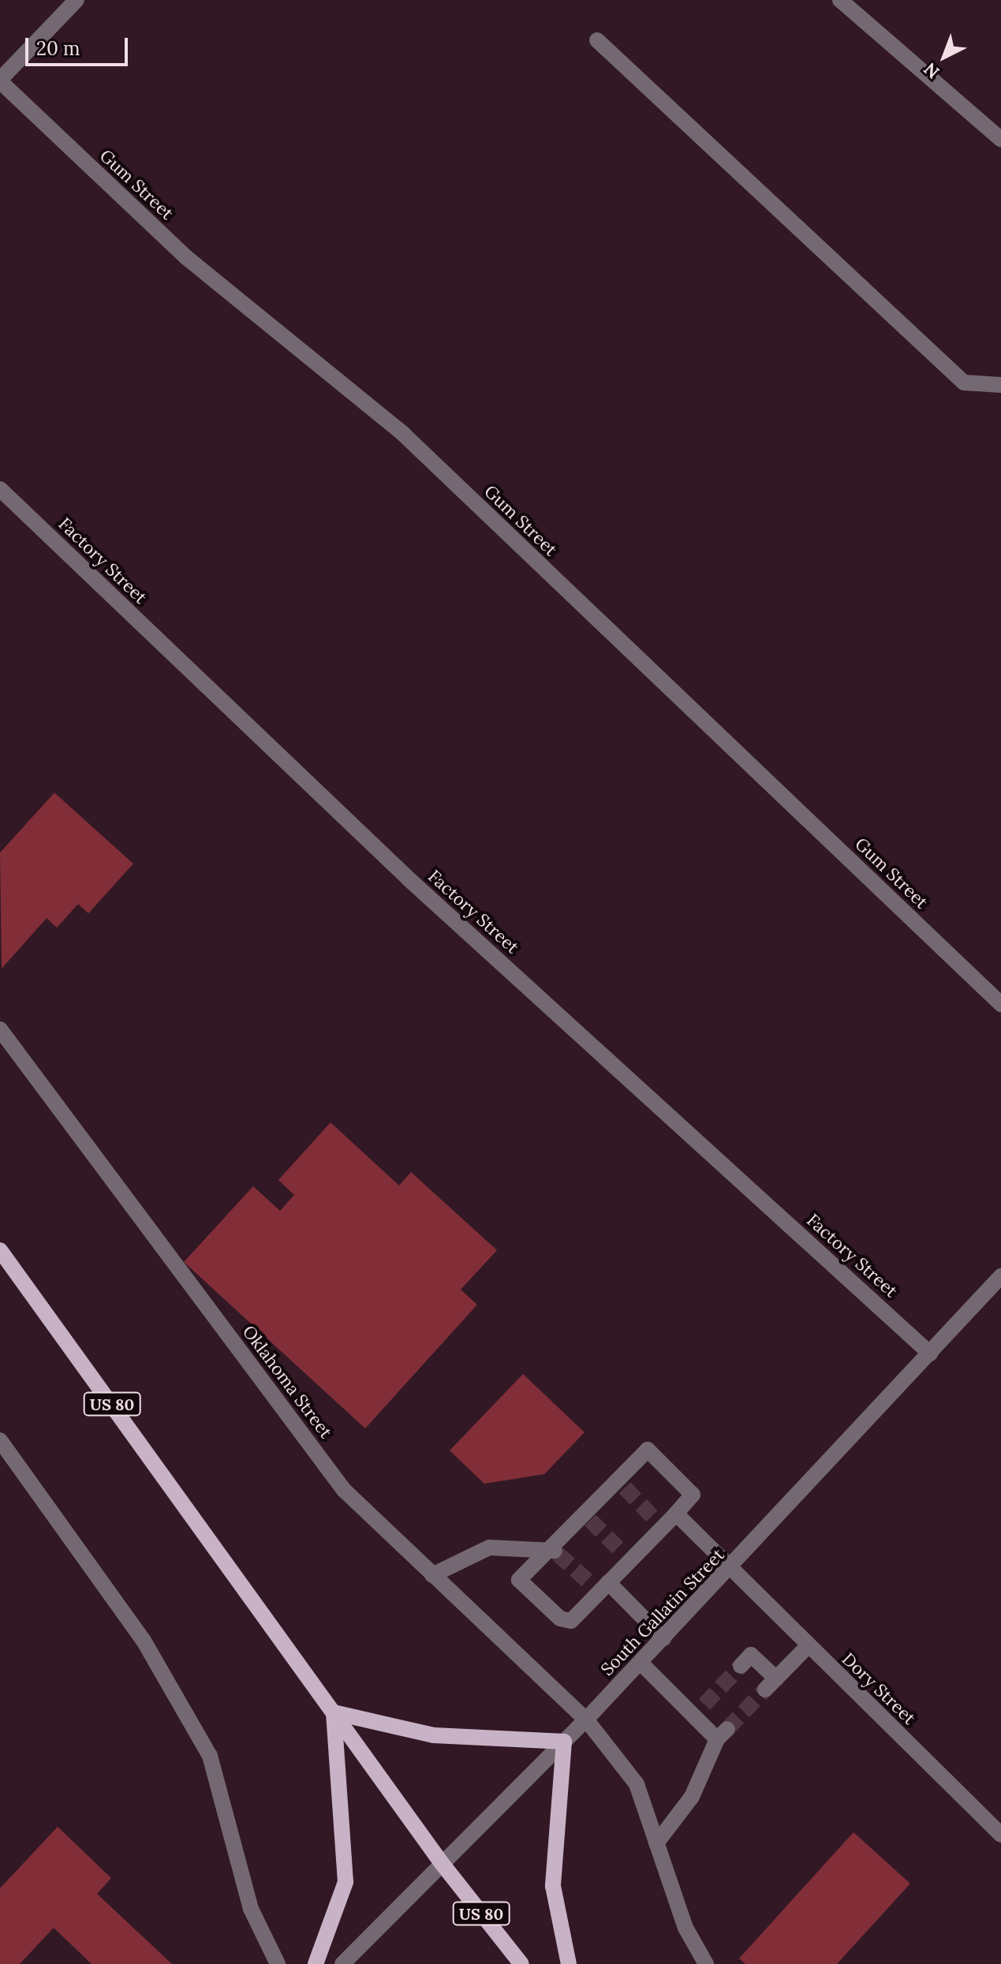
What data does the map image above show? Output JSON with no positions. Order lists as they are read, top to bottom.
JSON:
{
  "streets": {
    "main road": ["US 80"],
    "street": [
      "Gum Street",
      "Factory Street",
      "Oklahoma Street",
      "South Gallatin Street",
      "Dory Street"
    ]
  },
  "crossings": [
    ["Factory Street", "South Gallatin Street"],
    ["Oklahoma Street", "South Gallatin Street"],
    ["US 80", "South Gallatin Street"],
    ["South Gallatin Street", "Dory Street"]
  ],
  "scale_bar": "20 m",
  "north": "bottom left"
}
